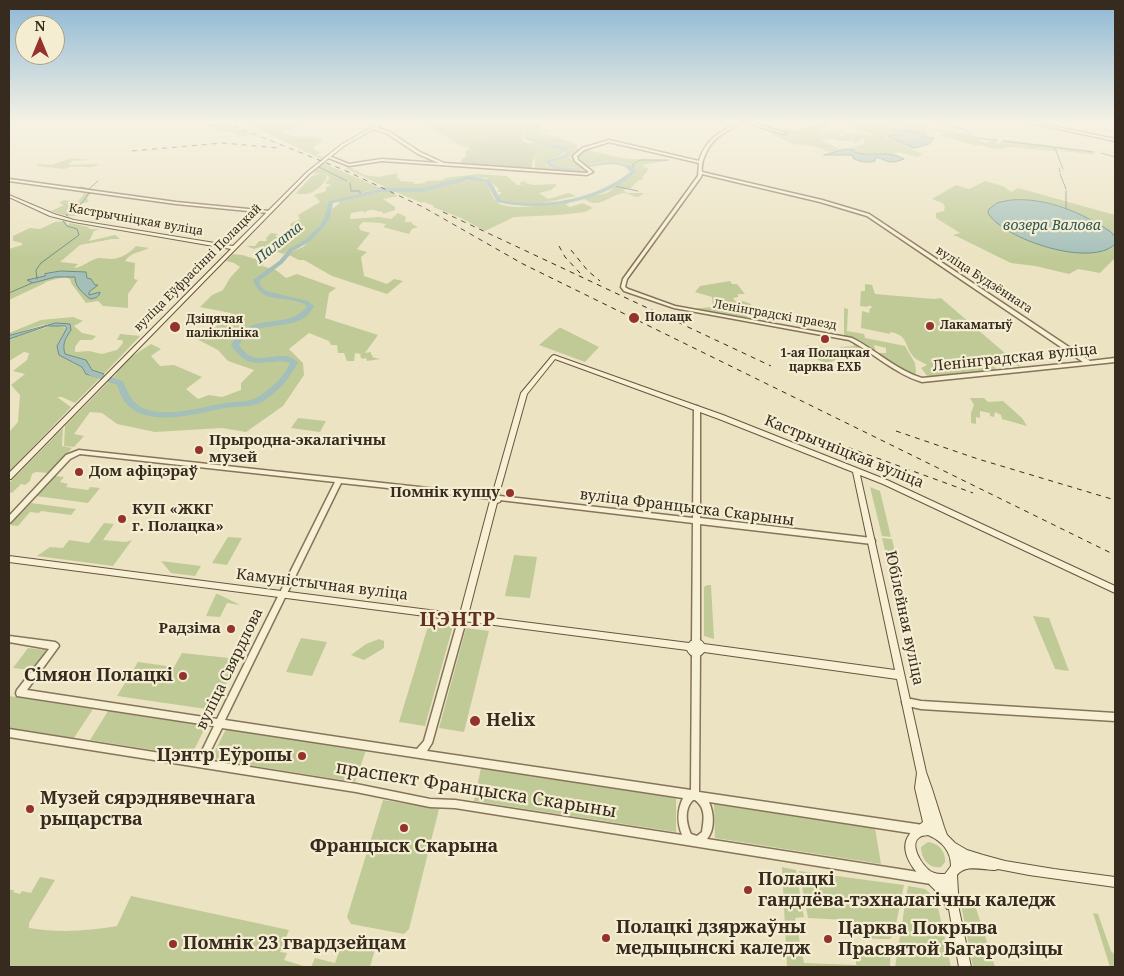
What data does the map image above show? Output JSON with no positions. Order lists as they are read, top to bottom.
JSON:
{
  "streets": {
    "main road": [
      "Кастрычніцкая вуліца",
      "вуліца Еўфрасінні Полацкай",
      "Камуністычная вуліца",
      "Юбілейная вуліца"
    ],
    "street": [
      "вуліца Будзённага",
      "Ленінградскі праезд",
      "Ленінградская вуліца",
      "вуліца Францыска Скарыны",
      "вуліца Свярдлова",
      "праспект Францыска Скарыны"
    ]
  },
  "crossings": [
    ["Кастрычніцкая вуліца", "вуліца Еўфрасінні Полацкай"],
    ["Кастрычніцкая вуліца", "вуліца Францыска Скарыны"],
    ["Кастрычніцкая вуліца", "Юбілейная вуліца"],
    ["вуліца Будзённага", "Ленінградскі праезд"],
    ["вуліца Будзённага", "Ленінградская вуліца"],
    ["Ленінградскі праезд", "Ленінградская вуліца"],
    ["вуліца Францыска Скарыны", "Юбілейная вуліца"],
    ["вуліца Францыска Скарыны", "вуліца Свярдлова"],
    ["Камуністычная вуліца", "Юбілейная вуліца"],
    ["Камуністычная вуліца", "вуліца Свярдлова"],
    ["Юбілейная вуліца", "праспект Францыска Скарыны"],
    ["вуліца Свярдлова", "праспект Францыска Скарыны"]
  ],
  "districts": ["ЦЭНТР"],
  "water": ["возера Валова", "Палата"],
  "places": [
    "Полацк",
    "Лакаматыў",
    "Дзіцячая паліклініка",
    "1-ая Полацкая царква ЕХБ",
    "Прыродна-экалагічны музей",
    "Дом афіцэраў",
    "Помнік купцу",
    "КУП «ЖКГ г. Полацка»",
    "Радзіма",
    "Сімяон Полацкі",
    "Helix",
    "Цэнтр Еўропы",
    "Музей сярэднявечнага рыцарства",
    "Францыск Скарына",
    "Полацкі гандлёва-тэхналагічны каледж",
    "Полацкі дзяржаўны медыцынскі каледж",
    "Царква Покрыва Прасвятой Багародзіцы",
    "Помнік 23 гвардзейцам"
  ],
  "north": "top"
}
